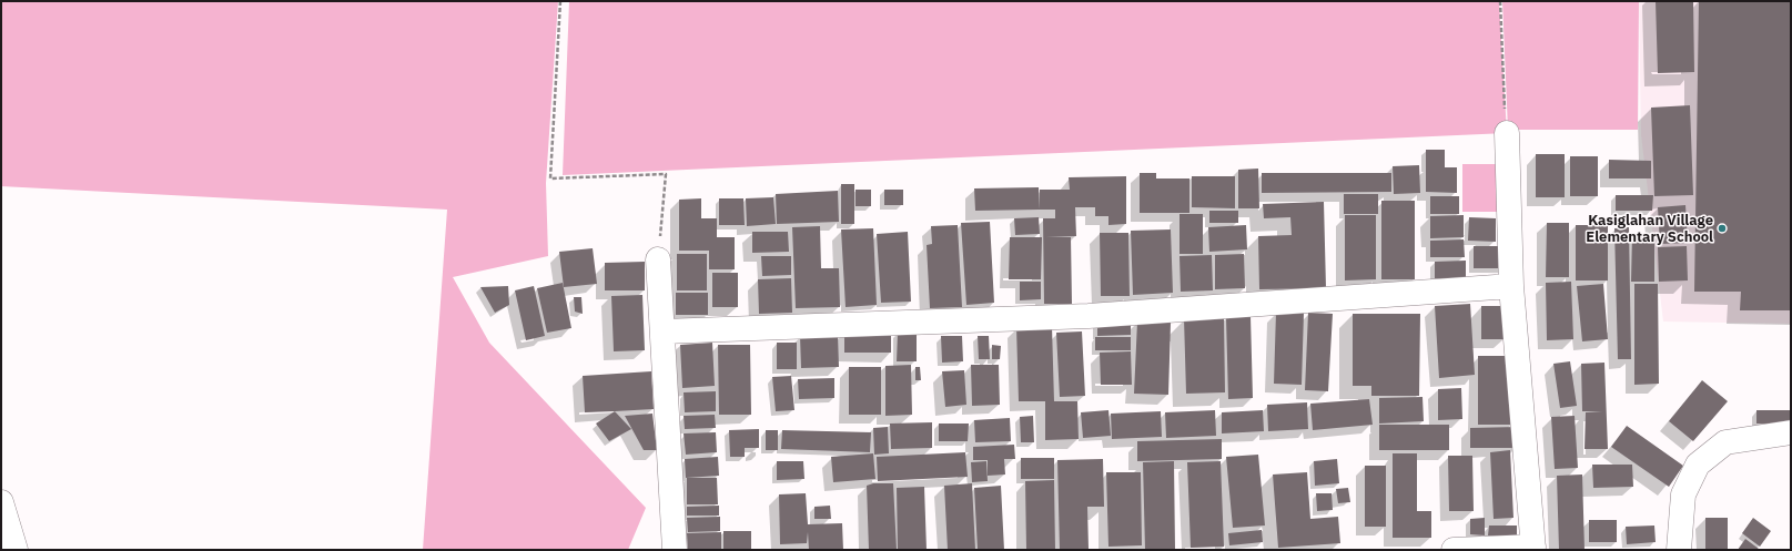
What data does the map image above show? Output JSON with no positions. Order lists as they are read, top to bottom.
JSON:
{
  "places": ["Kasiglahan Village Elementary School"]
}
